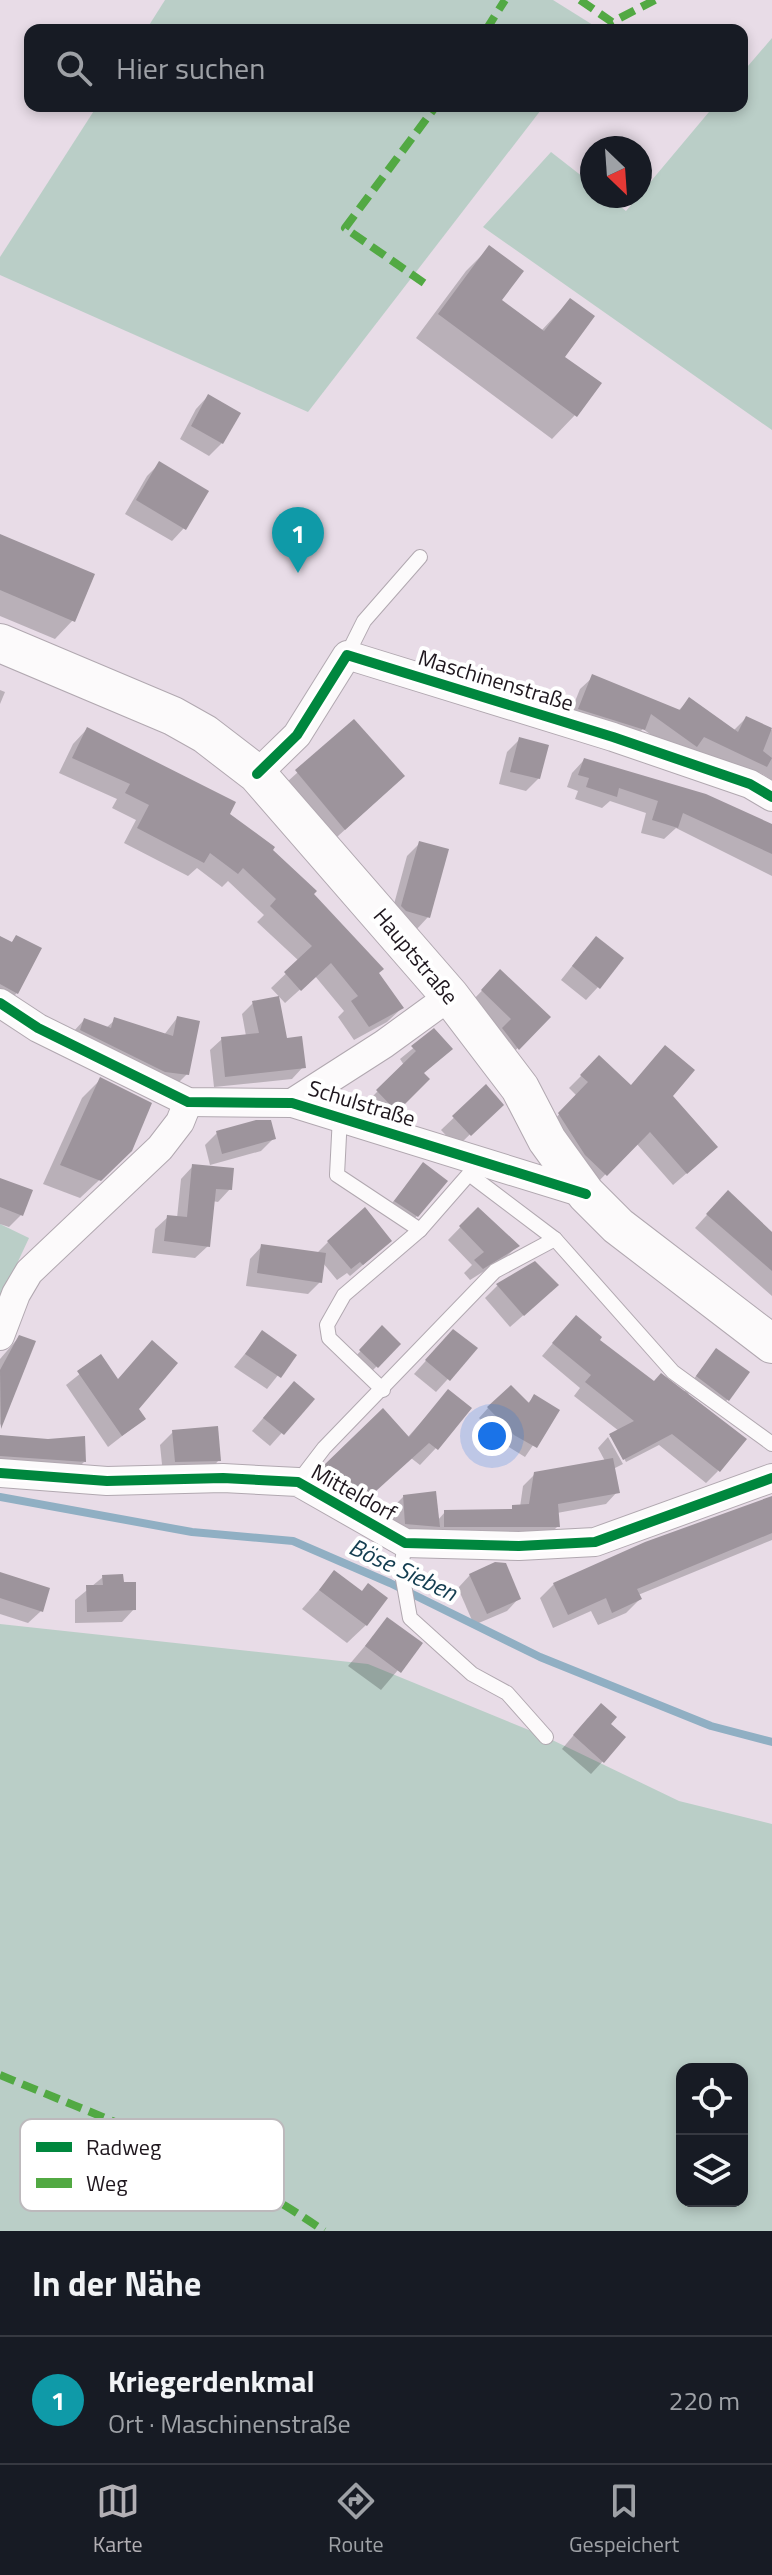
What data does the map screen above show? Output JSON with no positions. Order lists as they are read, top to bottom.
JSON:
{
  "streets": {
    "main road": ["Hauptstraße"],
    "street": ["Maschinenstraße", "Schulstraße", "Mitteldorf"]
  },
  "crossings": [
    ["Hauptstraße", "Schulstraße"]
  ],
  "water": ["Böse Sieben"],
  "legend": ["Radweg", "Weg"],
  "north": "bottom right",
  "page": {
    "search": "Hier suchen",
    "pins": "1",
    "heading": "In der Nähe",
    "list": [
      {
        "mark": "1",
        "name": "Kriegerdenkmal",
        "note": "Ort · Maschinenstraße",
        "value": "220 m"
      }
    ],
    "nav": ["Karte", "Route", "Gespeichert"]
  }
}
